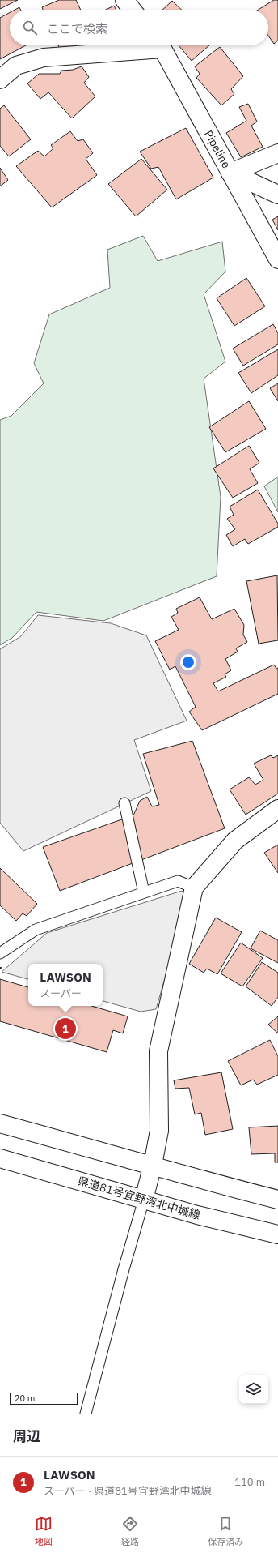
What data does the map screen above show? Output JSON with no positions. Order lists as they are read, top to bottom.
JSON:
{
  "streets": {
    "street": ["Pipeline", "県道81号宜野湾北中城線"]
  },
  "scale_bar": "20 m",
  "page": {
    "search": "ここで検索",
    "popup": ["LAWSON", "スーパー"],
    "pins": "1",
    "scale": "20 m",
    "heading": "周辺",
    "list": [
      {
        "mark": "1",
        "name": "LAWSON",
        "note": "スーパー · 県道81号宜野湾北中城線",
        "value": "110 m"
      }
    ],
    "nav": ["地図", "経路", "保存済み"]
  }
}
